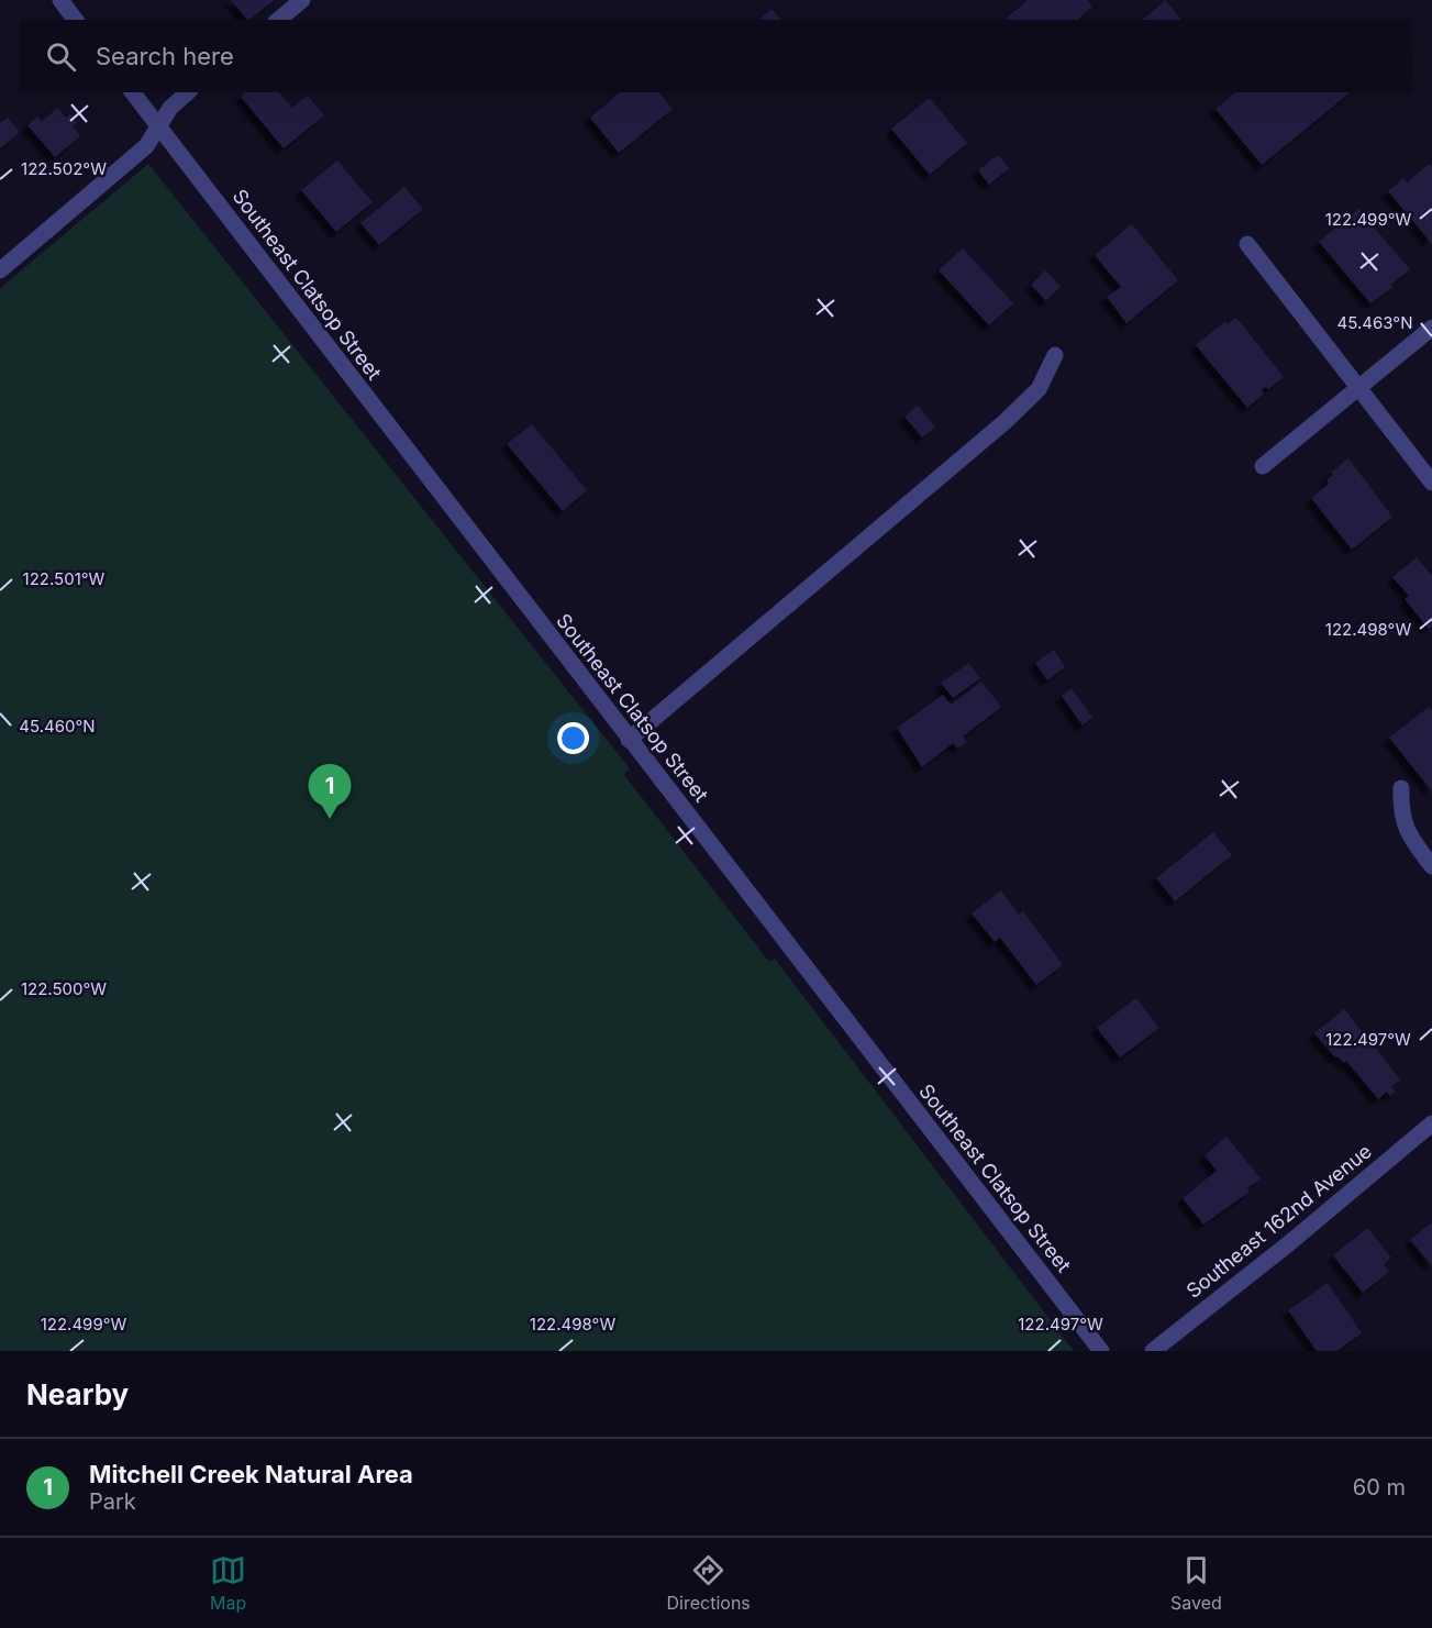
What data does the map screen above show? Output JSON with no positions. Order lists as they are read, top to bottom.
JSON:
{
  "streets": {
    "street": ["Southeast Clatsop Street", "Southeast 162nd Avenue"]
  },
  "page": {
    "search": "Search here",
    "pins": "1",
    "heading": "Nearby",
    "list": [
      {
        "mark": "1",
        "name": "Mitchell Creek Natural Area",
        "note": "Park",
        "value": "60 m"
      }
    ],
    "nav": ["Map", "Directions", "Saved"]
  },
  "coordinates": [
    "122.502°W",
    "122.499°W",
    "45.463°N",
    "122.501°W",
    "122.498°W",
    "45.460°N",
    "122.500°W",
    "122.497°W"
  ]
}
